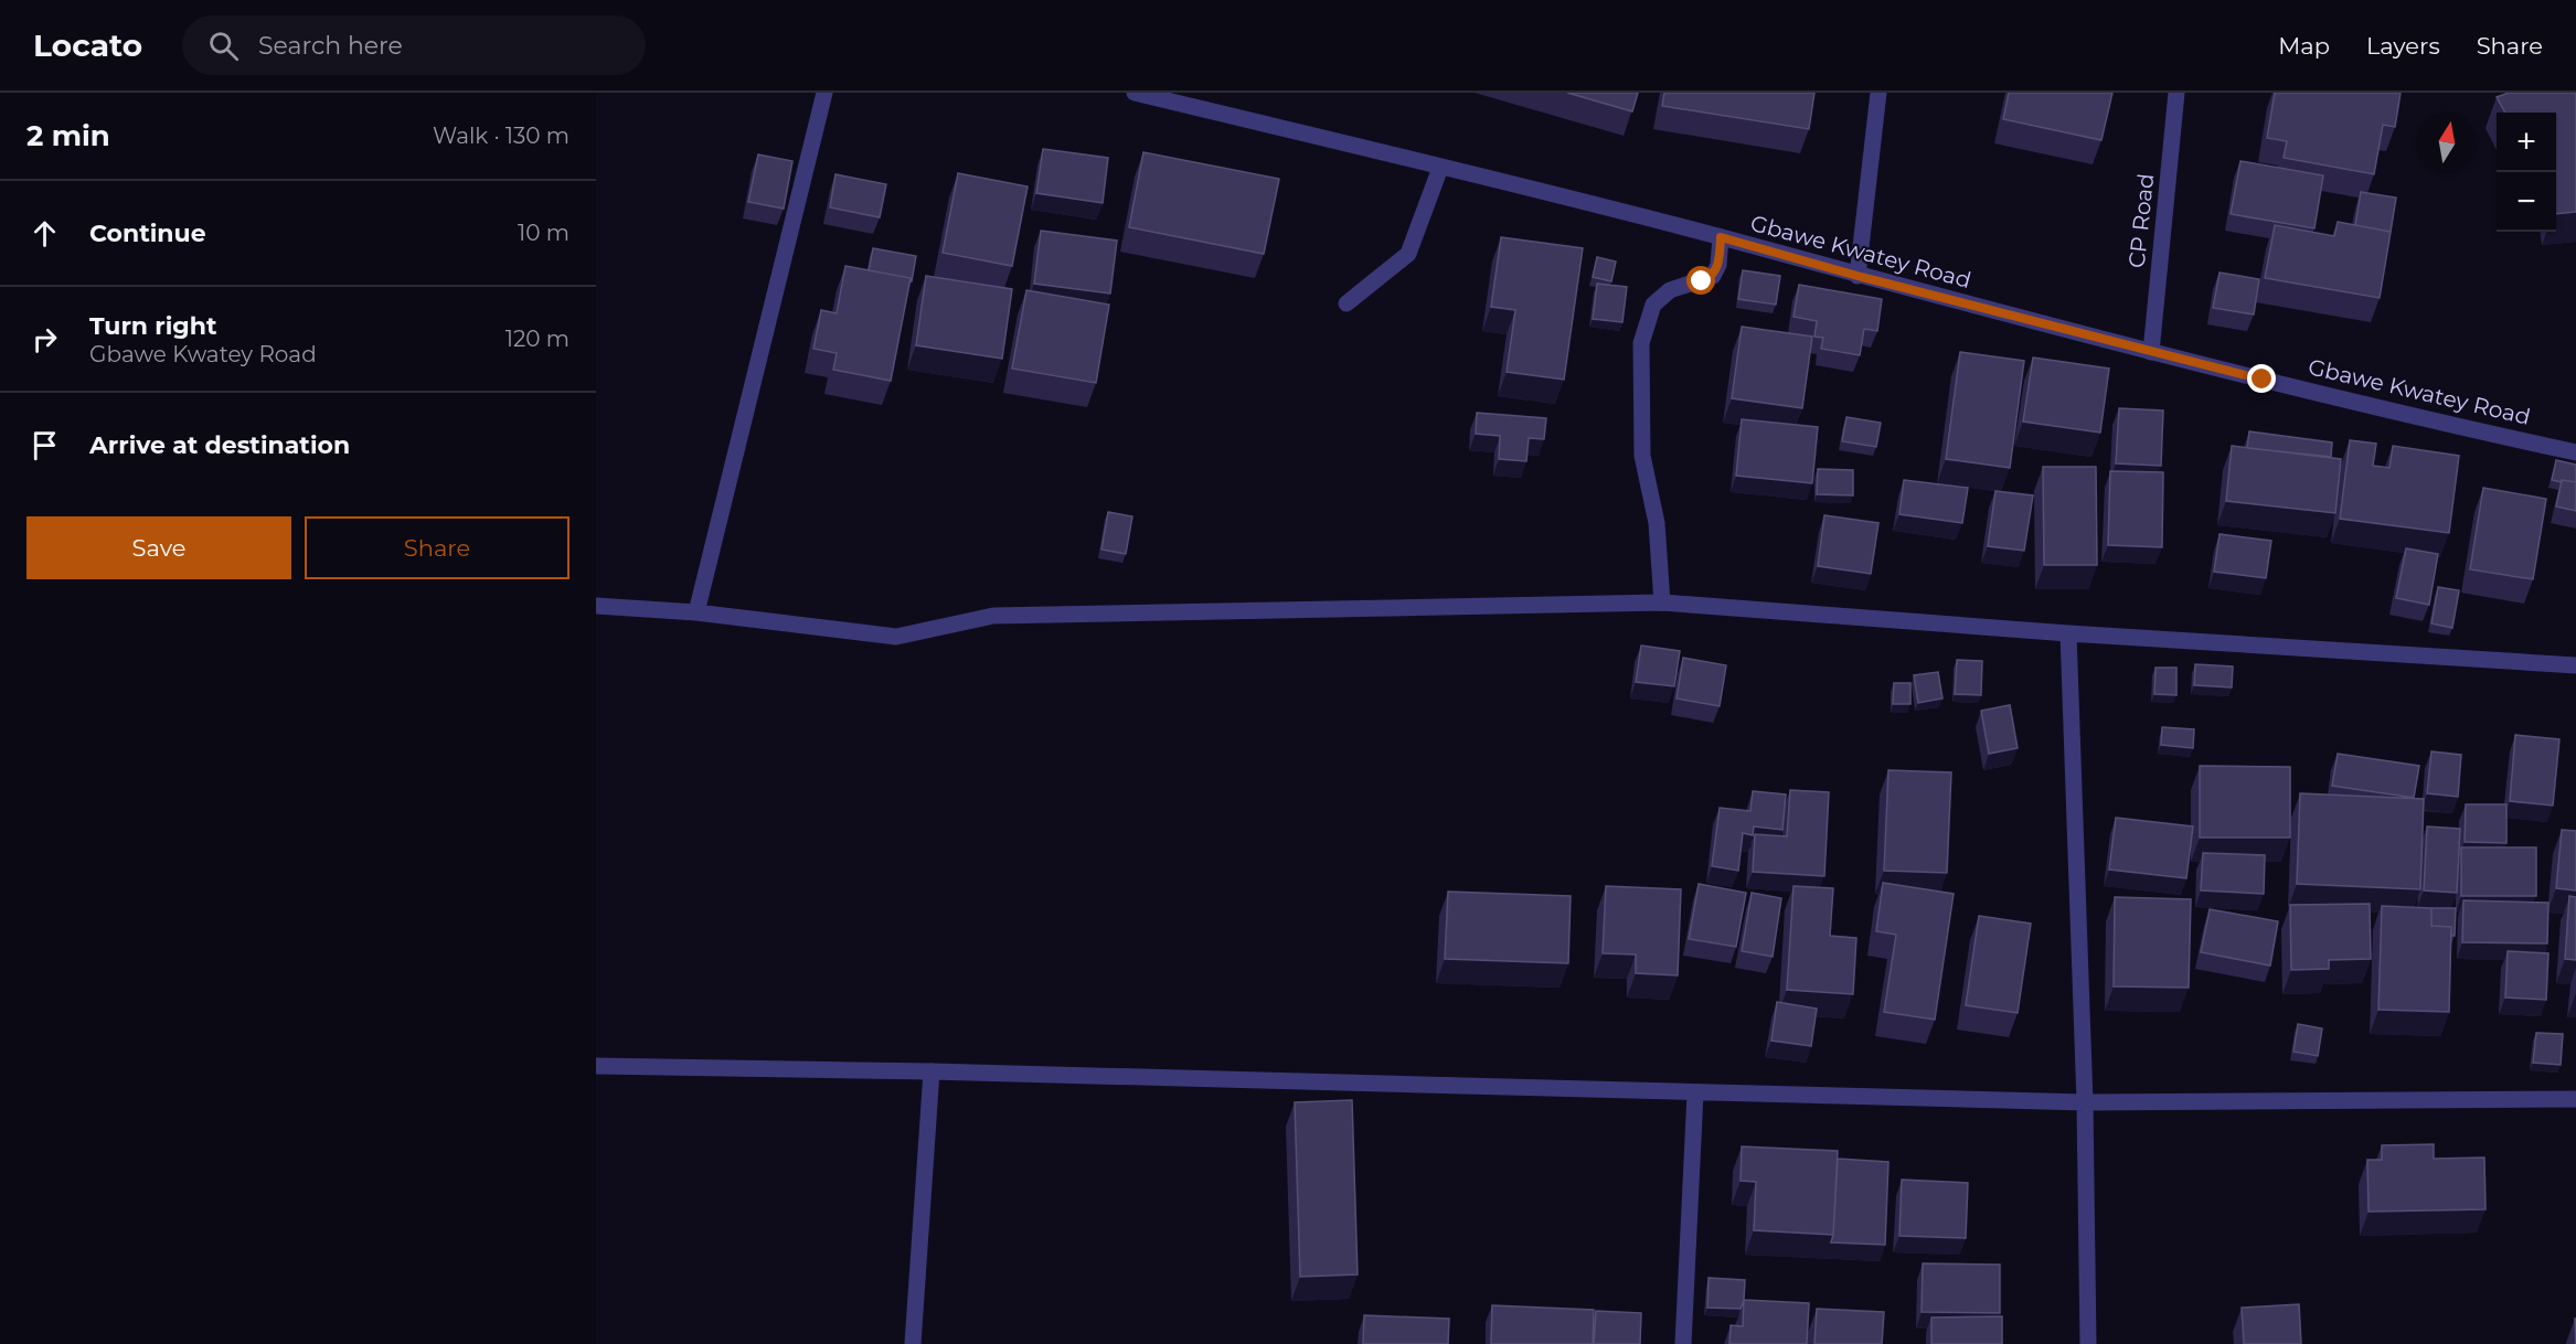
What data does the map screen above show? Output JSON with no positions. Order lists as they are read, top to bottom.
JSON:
{
  "streets": {
    "street": ["CP Road", "Gbawe Kwatey Road"]
  },
  "crossings": [
    ["CP Road", "Gbawe Kwatey Road"]
  ],
  "north": "top",
  "page": {
    "header": "Locato",
    "search": "Search here",
    "nav": ["Map", "Layers", "Share"],
    "heading": ["2 min", "Walk · 130 m"],
    "map_buttons": ["+", "−"],
    "list": [
      ["Continue", "10 m"],
      ["Turn right", "Gbawe Kwatey Road", "120 m"],
      "Arrive at destination"
    ],
    "buttons": ["Save", "Share"]
  }
}
